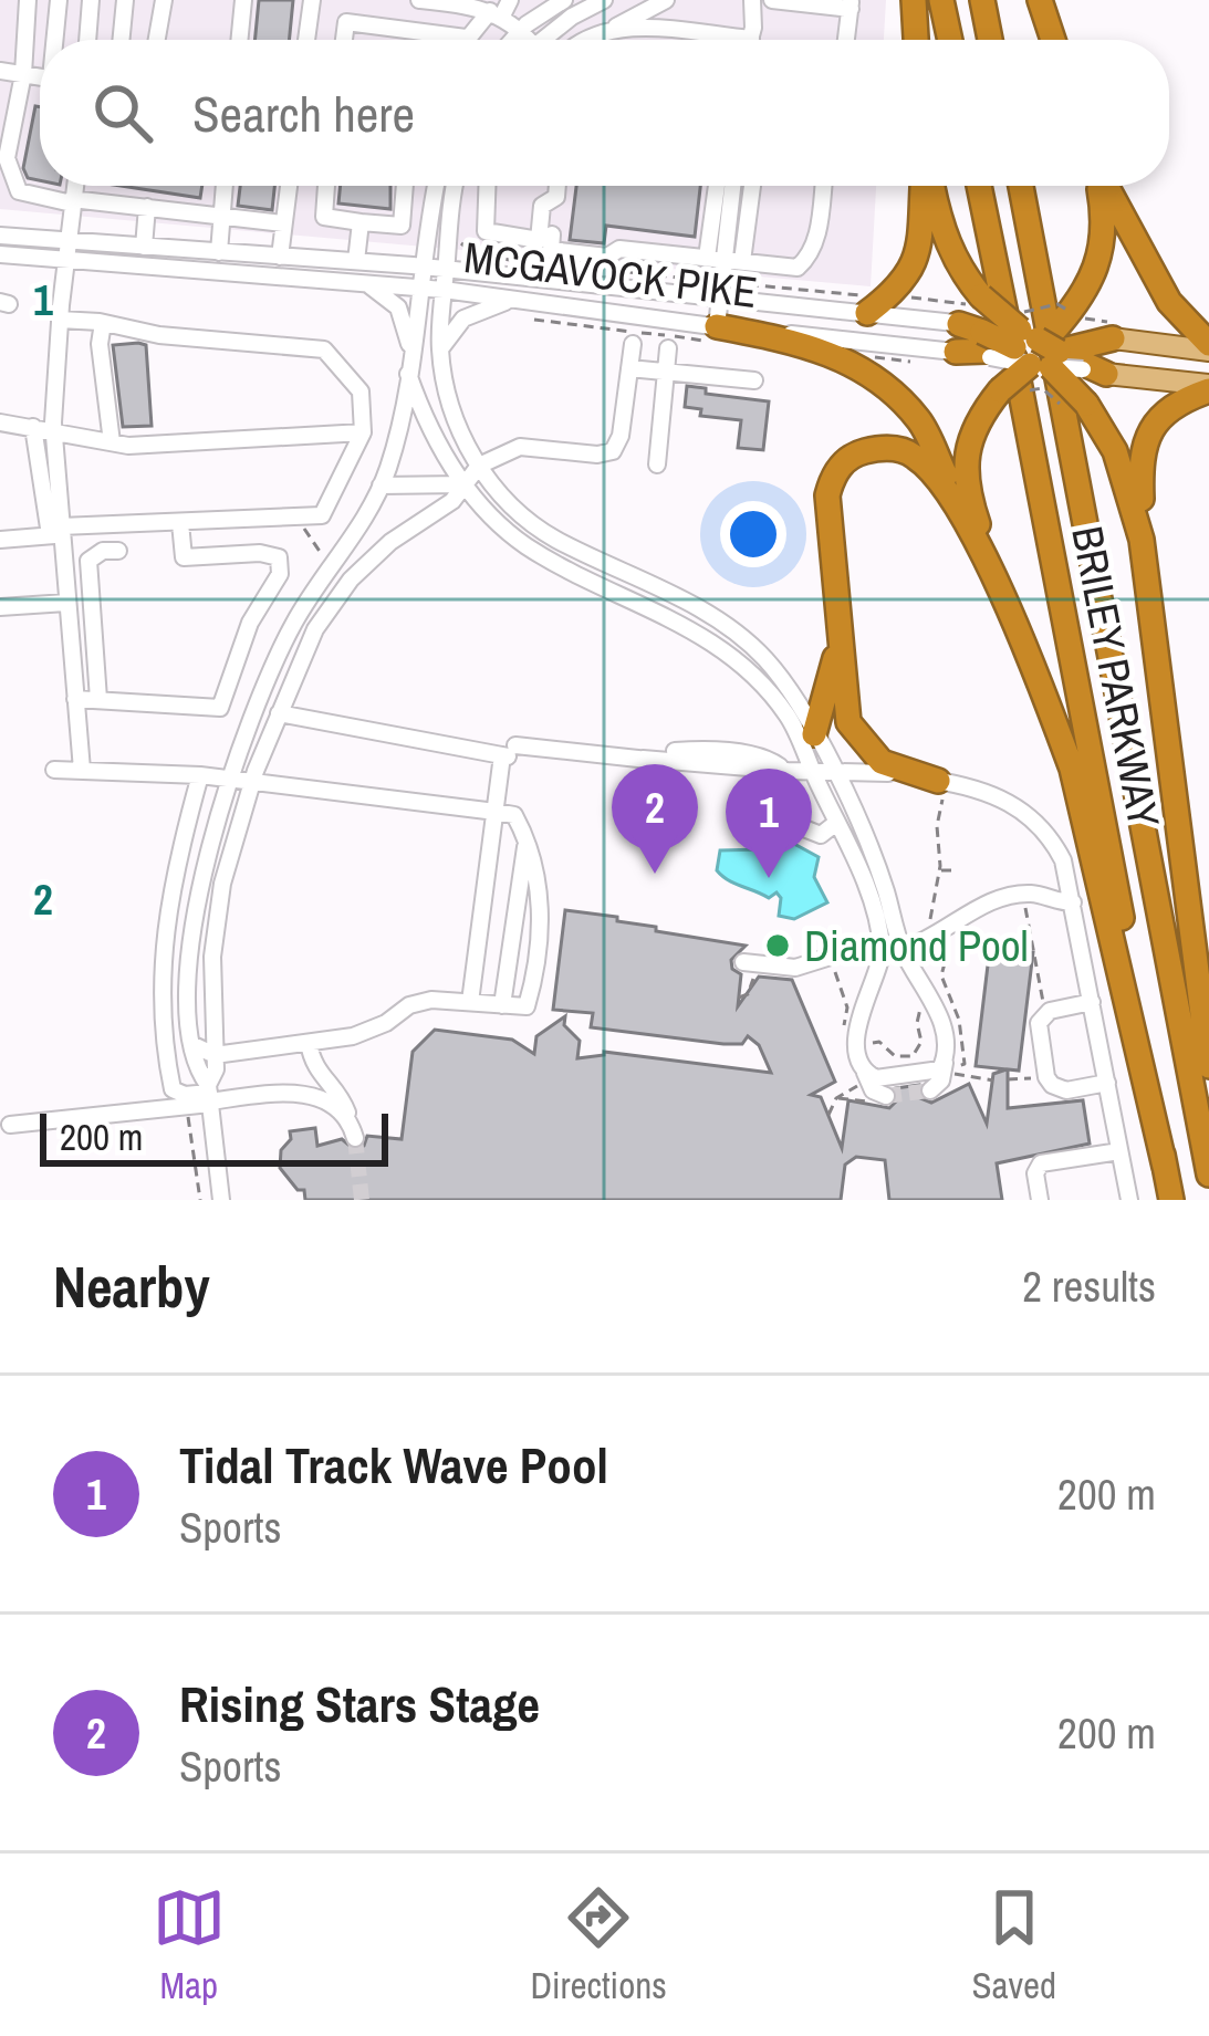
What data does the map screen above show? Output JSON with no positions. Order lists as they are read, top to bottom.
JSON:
{
  "streets": {
    "highway": ["BRILEY PARKWAY"],
    "street": ["MCGAVOCK PIKE"]
  },
  "places": ["Diamond Pool"],
  "scale_bar": "200 m",
  "page": {
    "search": "Search here",
    "pins": ["2", "1"],
    "scale": "200 m",
    "heading": ["Nearby", "2 results"],
    "list": [
      {
        "mark": "1",
        "name": "Tidal Track Wave Pool",
        "note": "Sports",
        "value": "200 m"
      },
      {
        "mark": "2",
        "name": "Rising Stars Stage",
        "note": "Sports",
        "value": "200 m"
      }
    ],
    "nav": ["Map", "Directions", "Saved"]
  },
  "grid": {
    "rows": ["1", "2"]
  }
}
